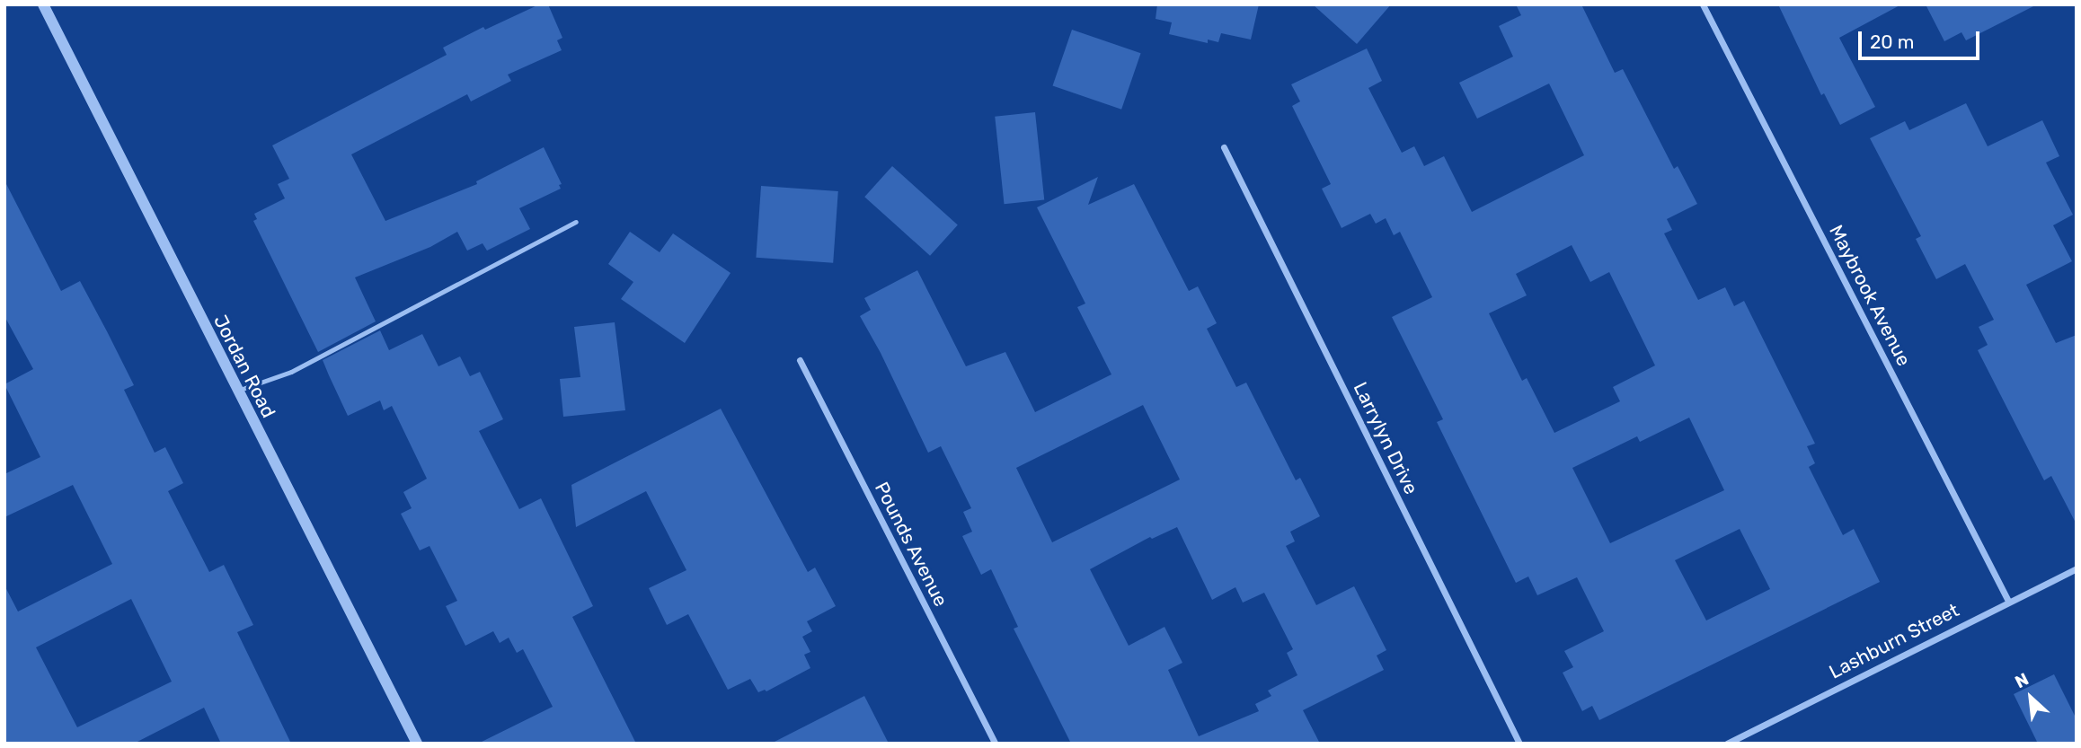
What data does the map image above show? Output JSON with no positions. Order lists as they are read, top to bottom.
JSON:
{
  "streets": {
    "street": [
      "Maybrook Avenue",
      "Jordan Road",
      "Larrylyn Drive",
      "Pounds Avenue",
      "Lashburn Street"
    ]
  },
  "crossings": [
    ["Maybrook Avenue", "Lashburn Street"]
  ],
  "scale_bar": "20 m",
  "north": "top left"
}
